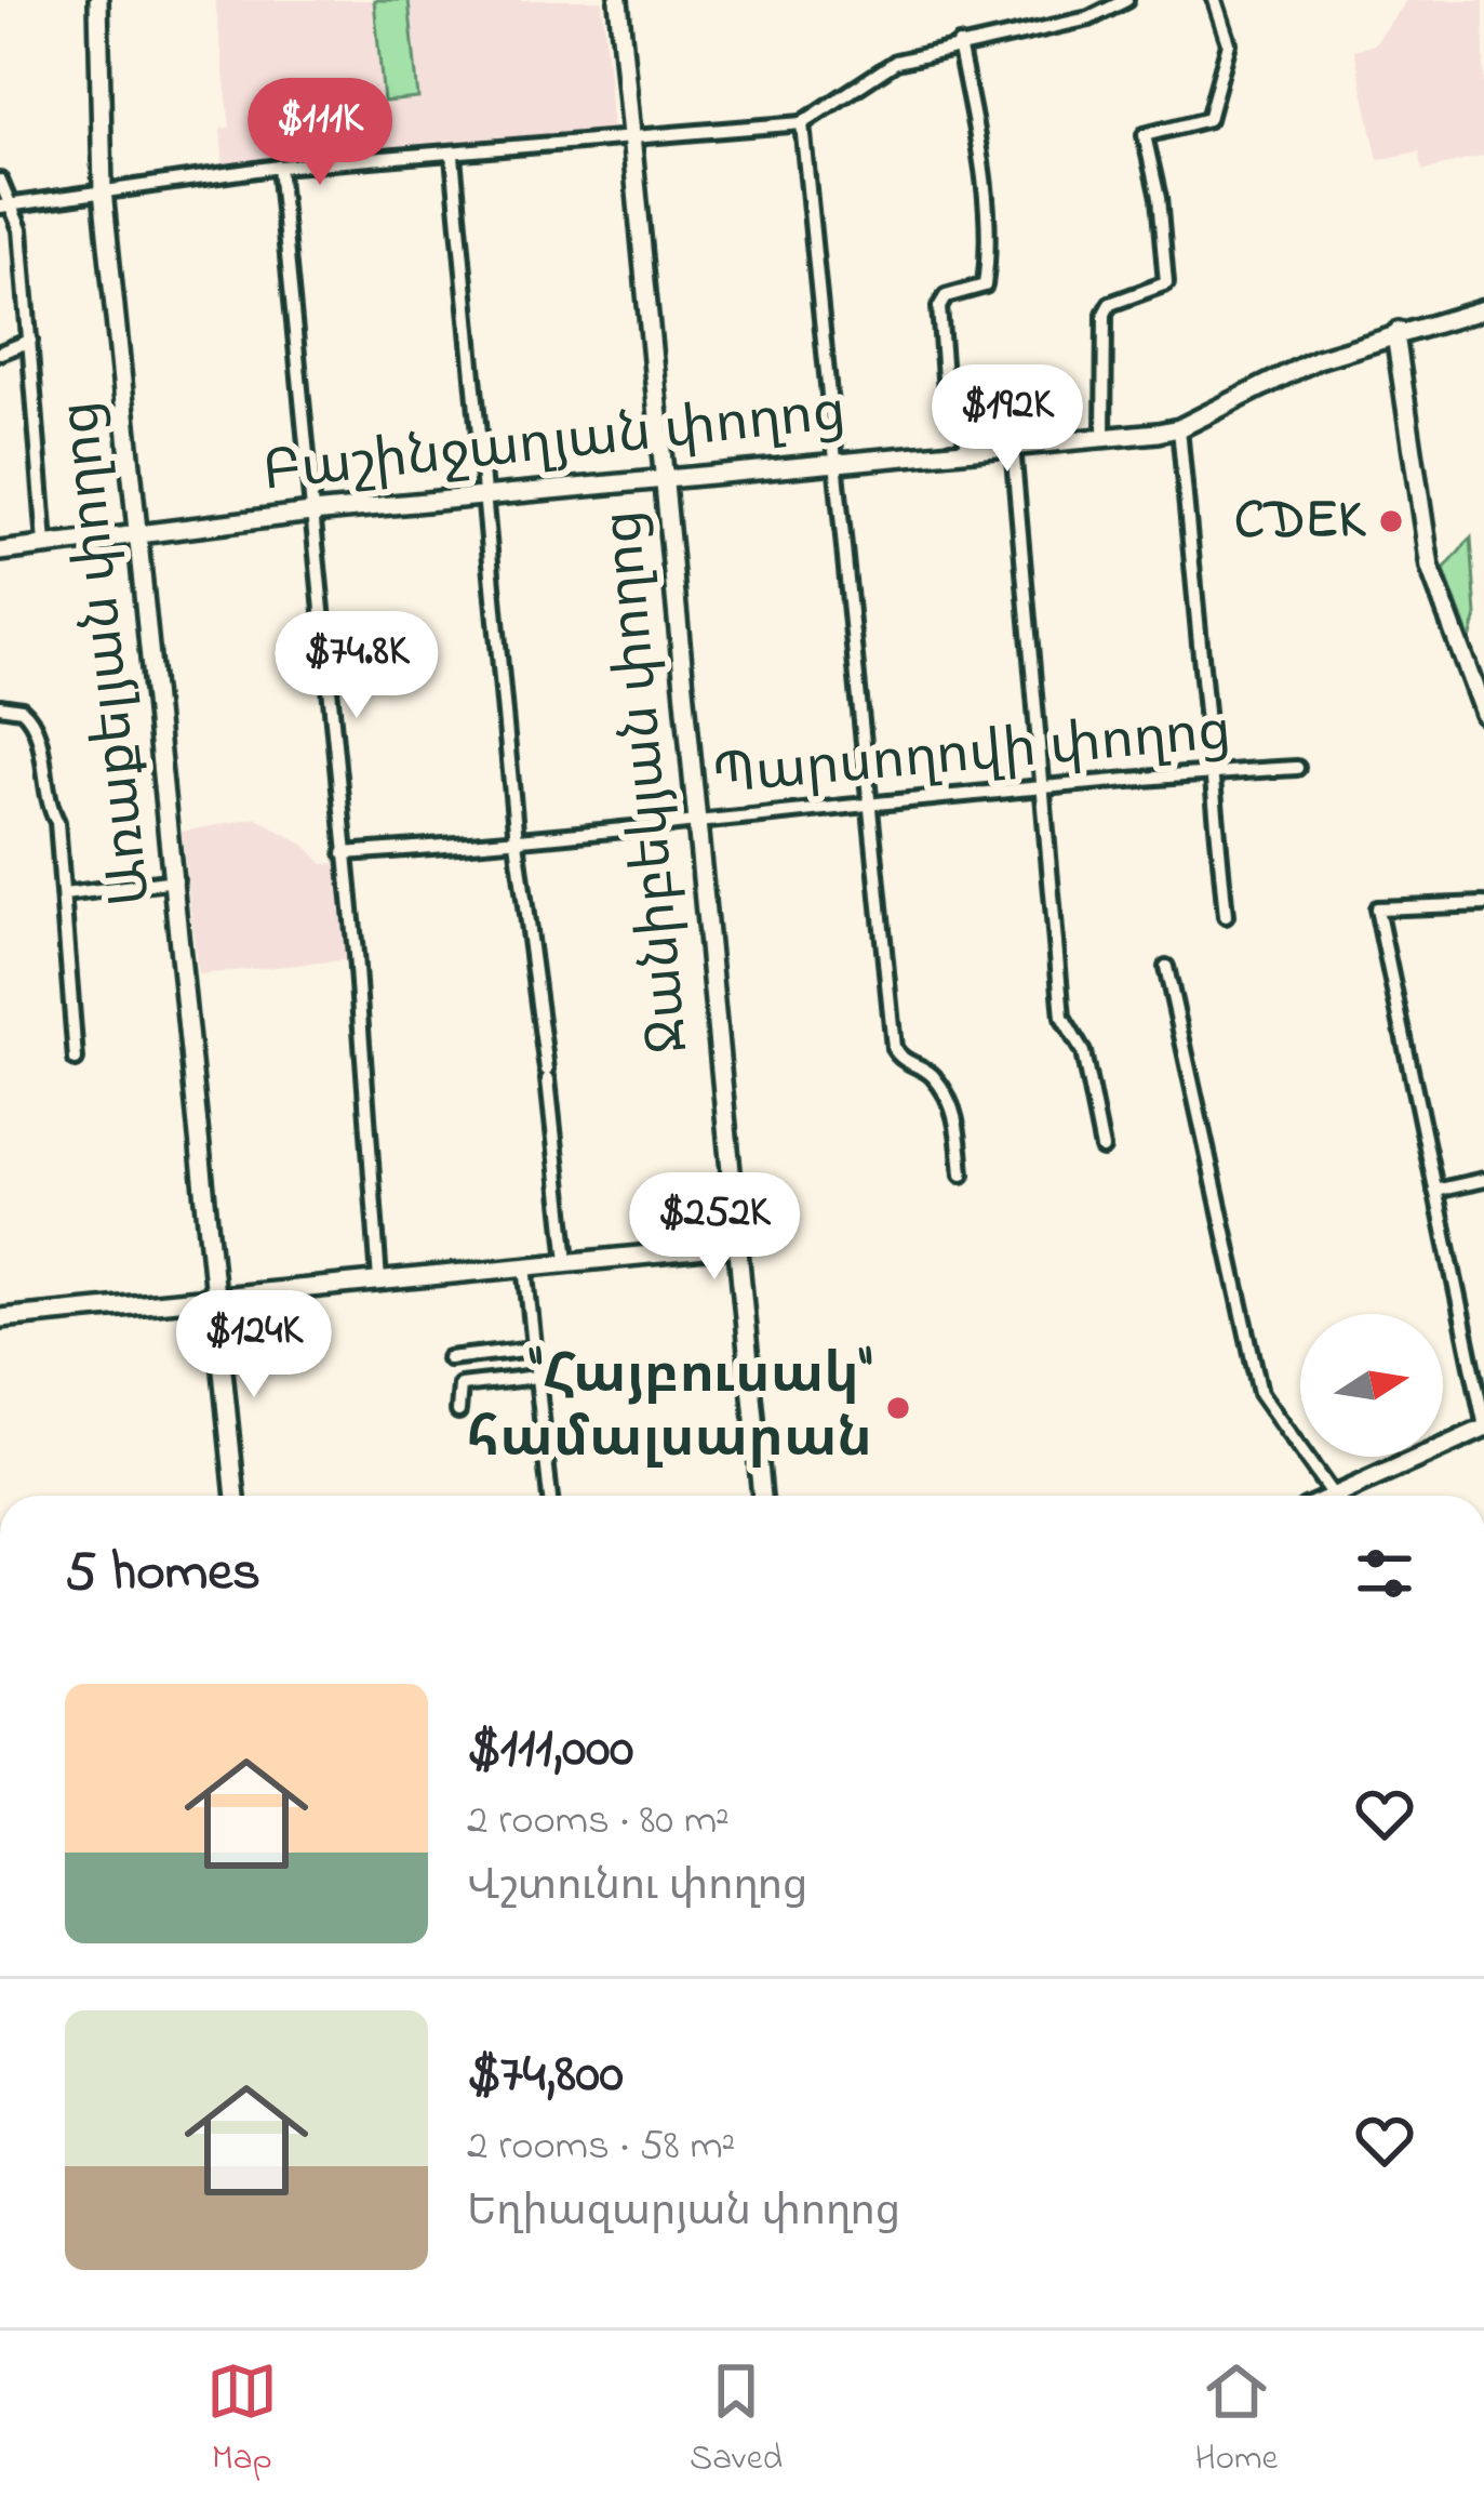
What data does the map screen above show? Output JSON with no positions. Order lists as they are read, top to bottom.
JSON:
{
  "streets": {
    "main road": ["Բաշինջաղյան փողոց", "Առաքելյան փողոց", "Ջանիբեկյան փողոց"],
    "street": ["Պարսողովի փողոց"]
  },
  "crossings": [
    ["Բաշինջաղյան փողոց", "Առաքելյան փողոց"],
    ["Բաշինջաղյան փողոց", "Ջանիբեկյան փողոց"],
    ["Պարսողովի փողոց", "Ջանիբեկյան փողոց"]
  ],
  "places": ["CDEK", "\"Հայբուսակ\" համալսարան"],
  "north": "right",
  "page": {
    "price": [
      "$111K",
      "$192K",
      "$74.8K",
      "$252K",
      "$124K"
    ],
    "heading": "5 homes",
    "list": [
      {
        "name": "$111,000",
        "note": "2 rooms · 80 m² · Վշտունու փողոց"
      },
      {
        "name": "$74,800",
        "note": "2 rooms · 58 m² · Եղիազարյան փողոց"
      }
    ],
    "tabs": ["Map", "Saved", "Home"]
  }
}
